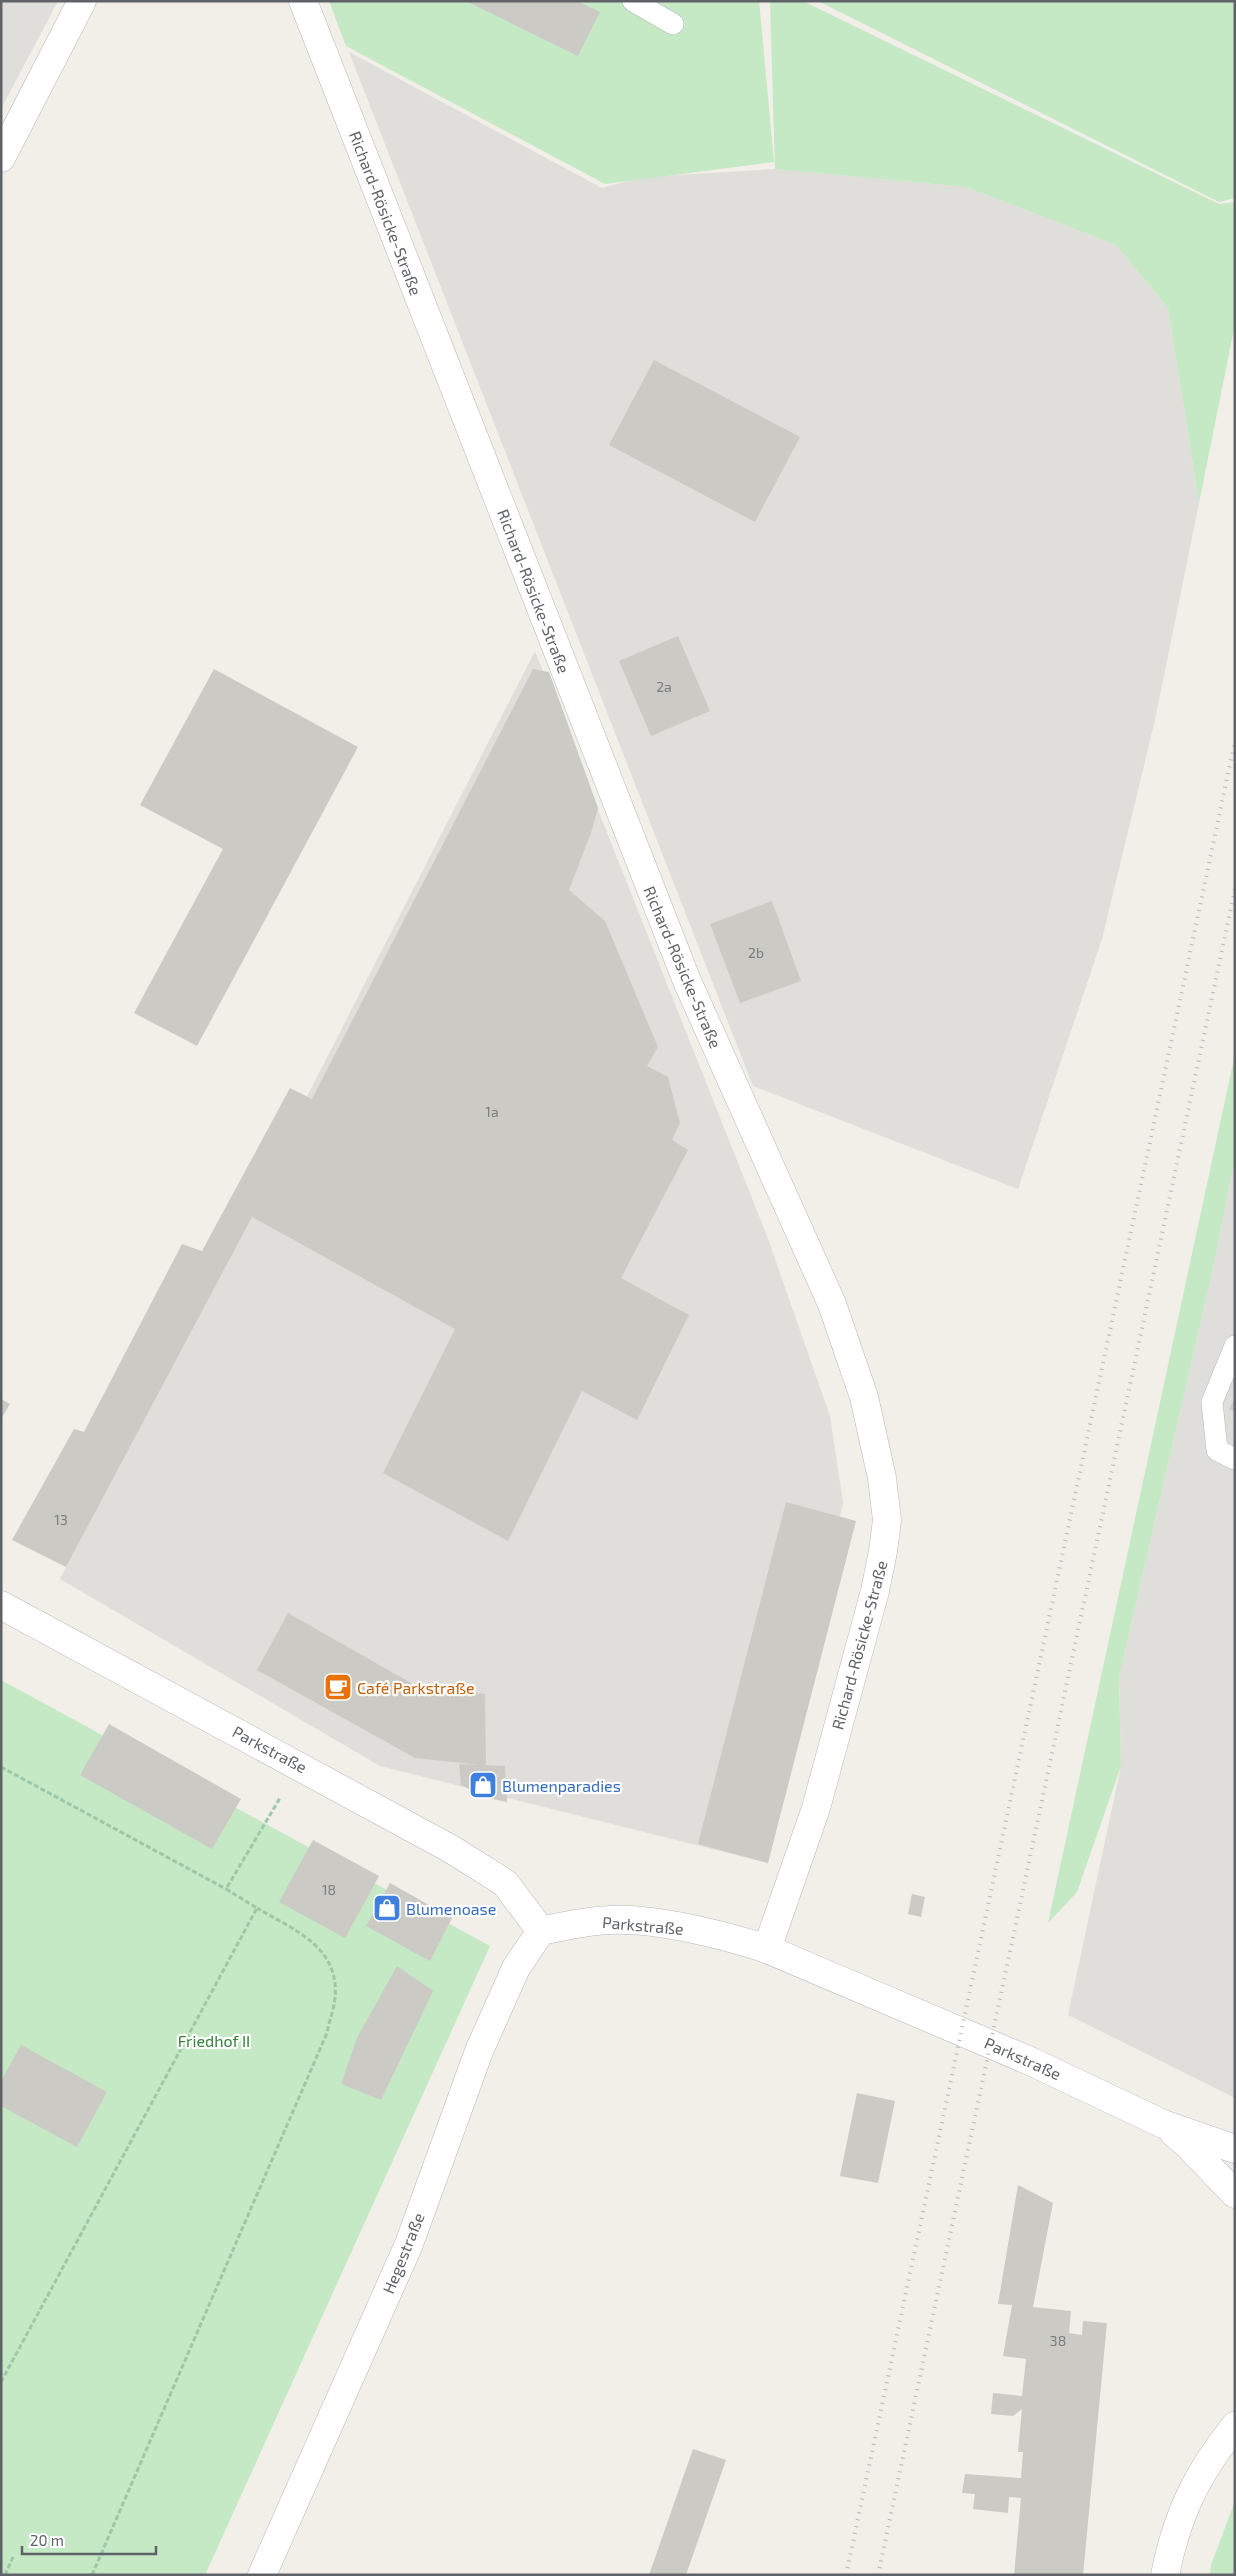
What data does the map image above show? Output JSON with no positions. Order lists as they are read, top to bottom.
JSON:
{
  "streets": {
    "street": ["Richard-Rösicke-Straße", "Parkstraße", "Hegestraße"]
  },
  "crossings": [
    ["Richard-Rösicke-Straße", "Parkstraße"],
    ["Parkstraße", "Hegestraße"]
  ],
  "parks": ["Friedhof II"],
  "places": {
    "cafe": ["Café Parkstraße"],
    "shop": ["Blumenparadies", "Blumenoase"]
  },
  "house_numbers": [
    "2a",
    "2b",
    "1a",
    "13",
    "18",
    "38"
  ],
  "scale_bar": "20 m"
}
